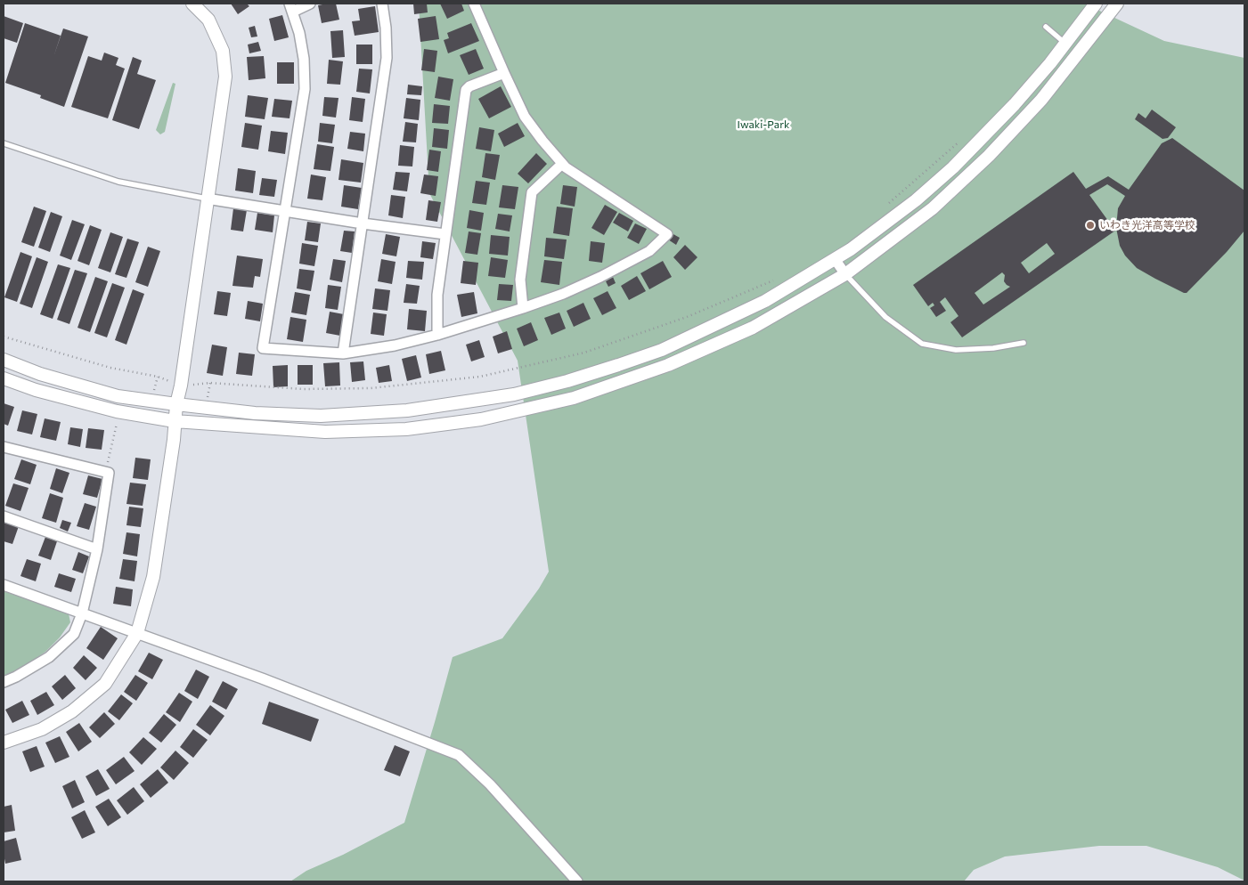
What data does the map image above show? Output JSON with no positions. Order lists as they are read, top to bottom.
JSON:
{
  "parks": ["Iwaki-Park"],
  "places": ["いわき光洋高等学校"]
}
